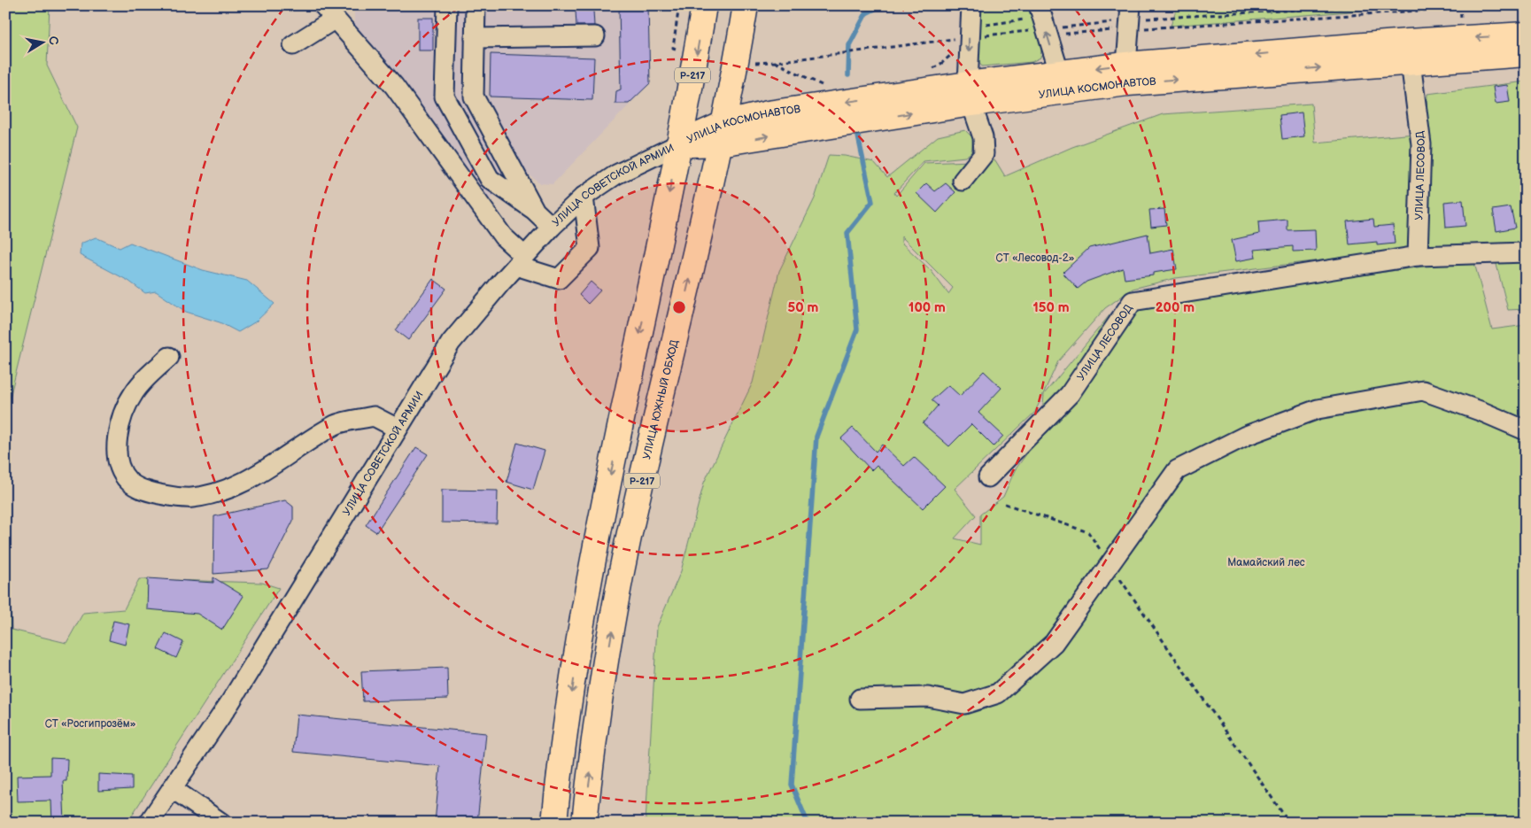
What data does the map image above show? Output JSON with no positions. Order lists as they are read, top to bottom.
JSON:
{
  "streets": {
    "main road": ["Р-217", "УЛИЦА КОСМОНАВТОВ", "УЛИЦА ЮЖНЫЙ ОБХОД"],
    "street": ["УЛИЦА ЛЕСОВОД", "УЛИЦА СОВЕТСКОЙ АРМИИ"]
  },
  "crossings": [
    ["Р-217", "УЛИЦА КОСМОНАВТОВ"],
    ["Р-217", "УЛИЦА СОВЕТСКОЙ АРМИИ"],
    ["УЛИЦА КОСМОНАВТОВ", "УЛИЦА ЛЕСОВОД"],
    ["УЛИЦА КОСМОНАВТОВ", "УЛИЦА СОВЕТСКОЙ АРМИИ"],
    ["УЛИЦА КОСМОНАВТОВ", "УЛИЦА ЮЖНЫЙ ОБХОД"]
  ],
  "parks": ["СТ «Лесовод-2»", "Мамайский лес", "СТ «Росгипрозём»"],
  "north": "right",
  "rings": [
    "50 m",
    "100 m",
    "150 m",
    "200 m"
  ]
}
